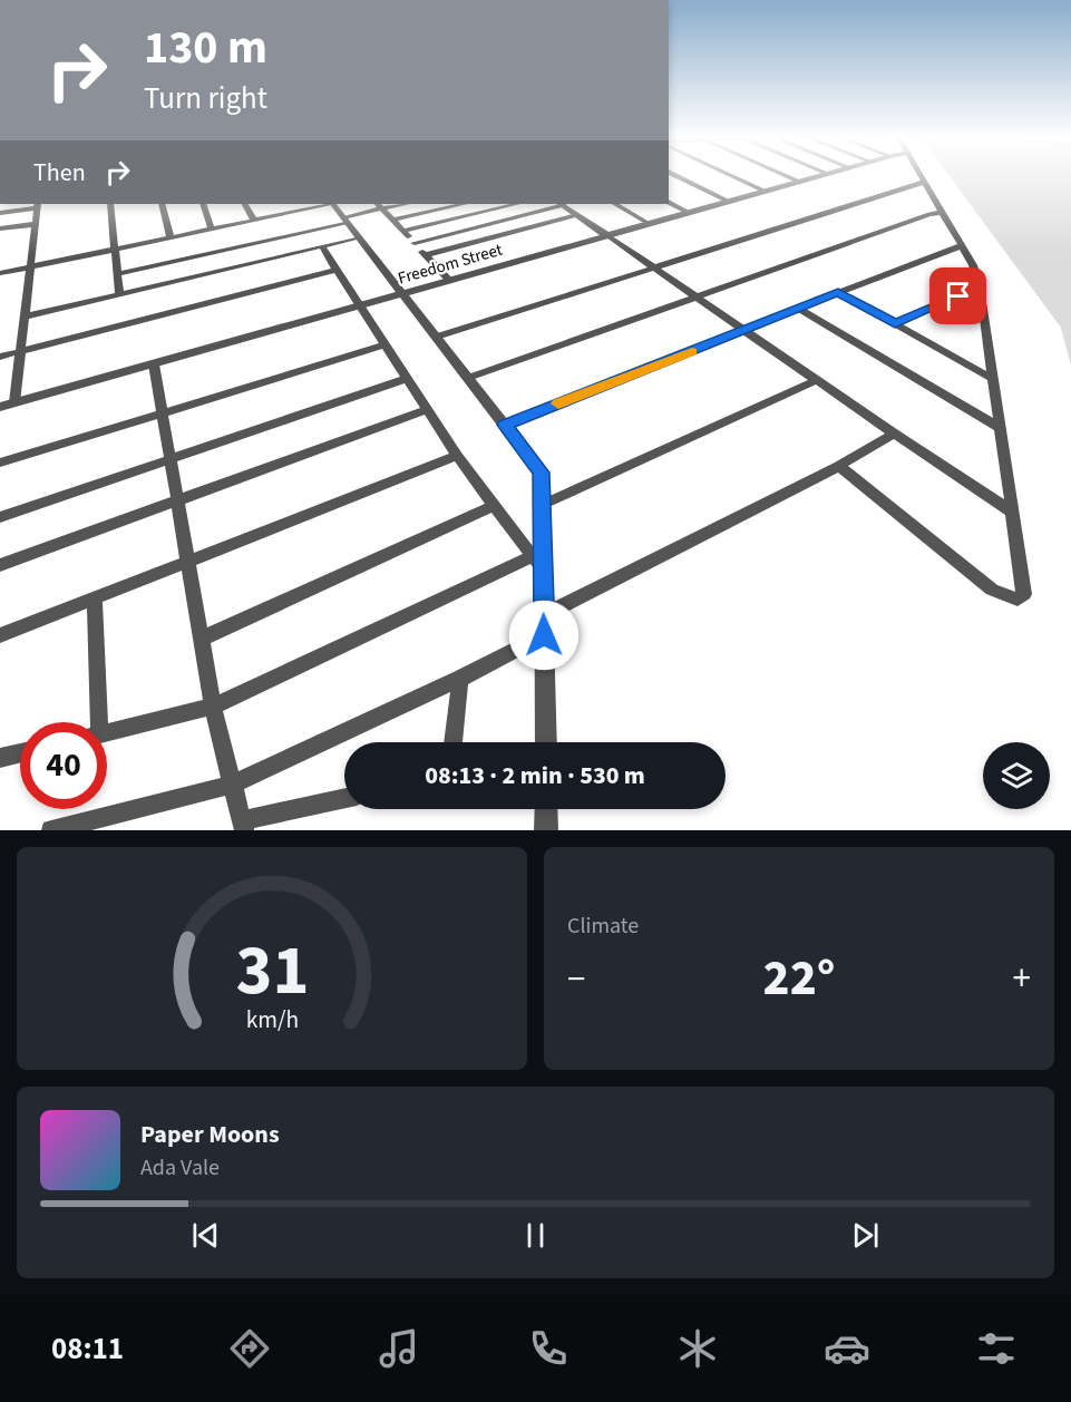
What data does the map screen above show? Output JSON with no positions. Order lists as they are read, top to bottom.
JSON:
{
  "streets": {
    "street": ["Freedom Street"]
  },
  "page": {
    "turn": ["130 m", "Turn right"],
    "then": "Then",
    "limit": "40",
    "trip": "08:13 · 2 min · 530 m",
    "tile": "Climate",
    "heat": ["−", "22°", "+"],
    "song": ["Paper Moons", "Ada Vale"],
    "tabs": "08:11",
    "gauge": ["31", "km/h"]
  }
}
